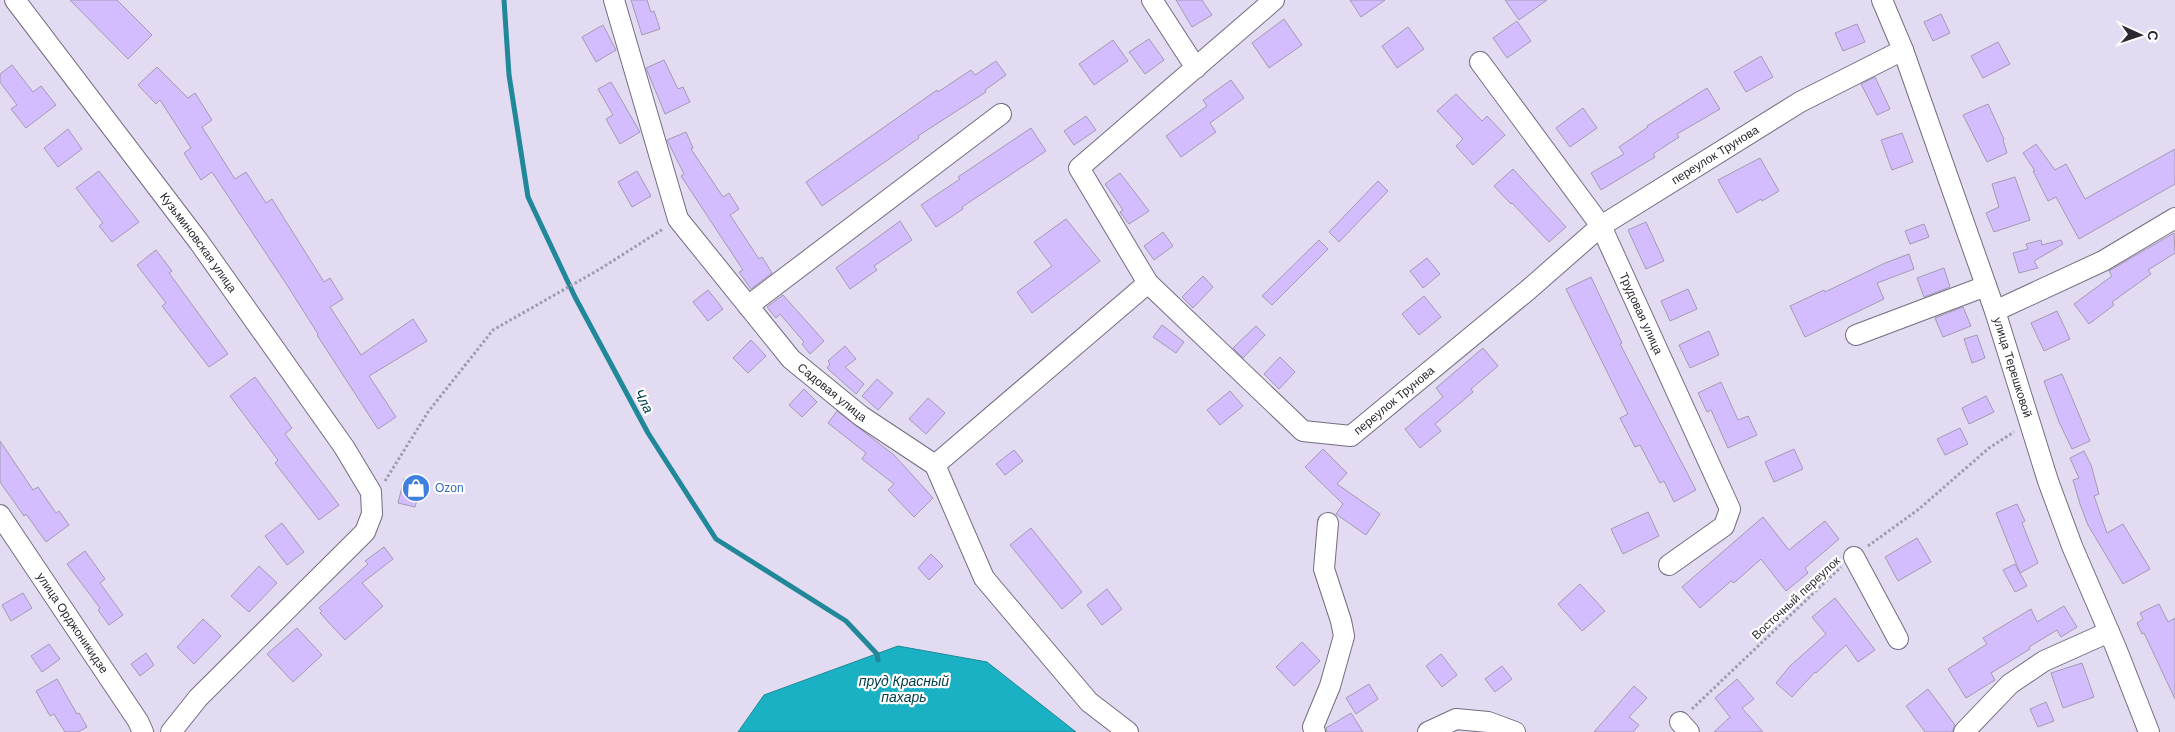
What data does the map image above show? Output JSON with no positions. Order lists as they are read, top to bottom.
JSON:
{
  "streets": {
    "street": [
      "переулок Трунова",
      "Кузьминовская улица",
      "Трудовая улица",
      "улица Терешковой",
      "Садовая улица",
      "улица Орджоникидзе"
    ],
    "path": ["Восточный переулок"]
  },
  "crossings": [
    ["переулок Трунова", "Трудовая улица"],
    ["переулок Трунова", "улица Терешковой"],
    ["улица Терешковой", "Восточный переулок"]
  ],
  "water": ["Чла", "пруд Красный пахарь"],
  "places": {
    "shop": ["Ozon"]
  },
  "north": "right"
}
